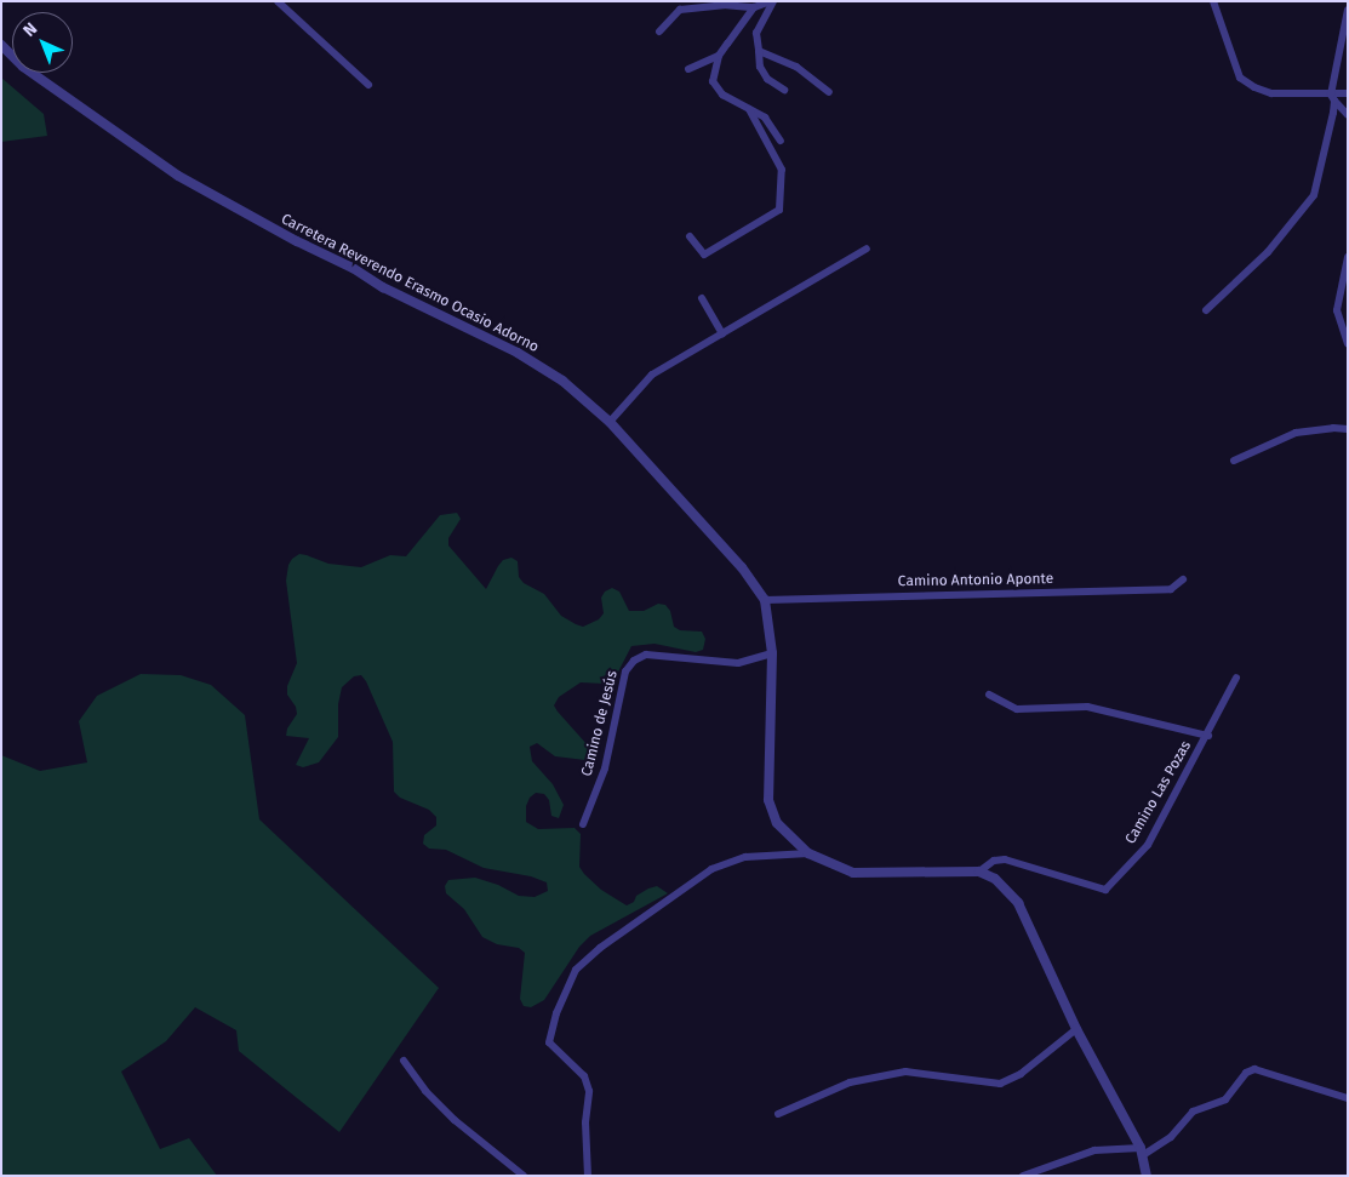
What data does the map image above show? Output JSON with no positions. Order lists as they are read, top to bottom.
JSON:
{
  "streets": {
    "street": [
      "Carretera Reverendo Erasmo Ocasio Adorno",
      "Camino Antonio Aponte",
      "Camino de Jesús",
      "Camino Las Pozas"
    ]
  },
  "crossings": [
    ["Carretera Reverendo Erasmo Ocasio Adorno", "Camino Antonio Aponte"],
    ["Carretera Reverendo Erasmo Ocasio Adorno", "Camino de Jesús"],
    ["Carretera Reverendo Erasmo Ocasio Adorno", "Camino Las Pozas"]
  ],
  "north": "top left"
}
